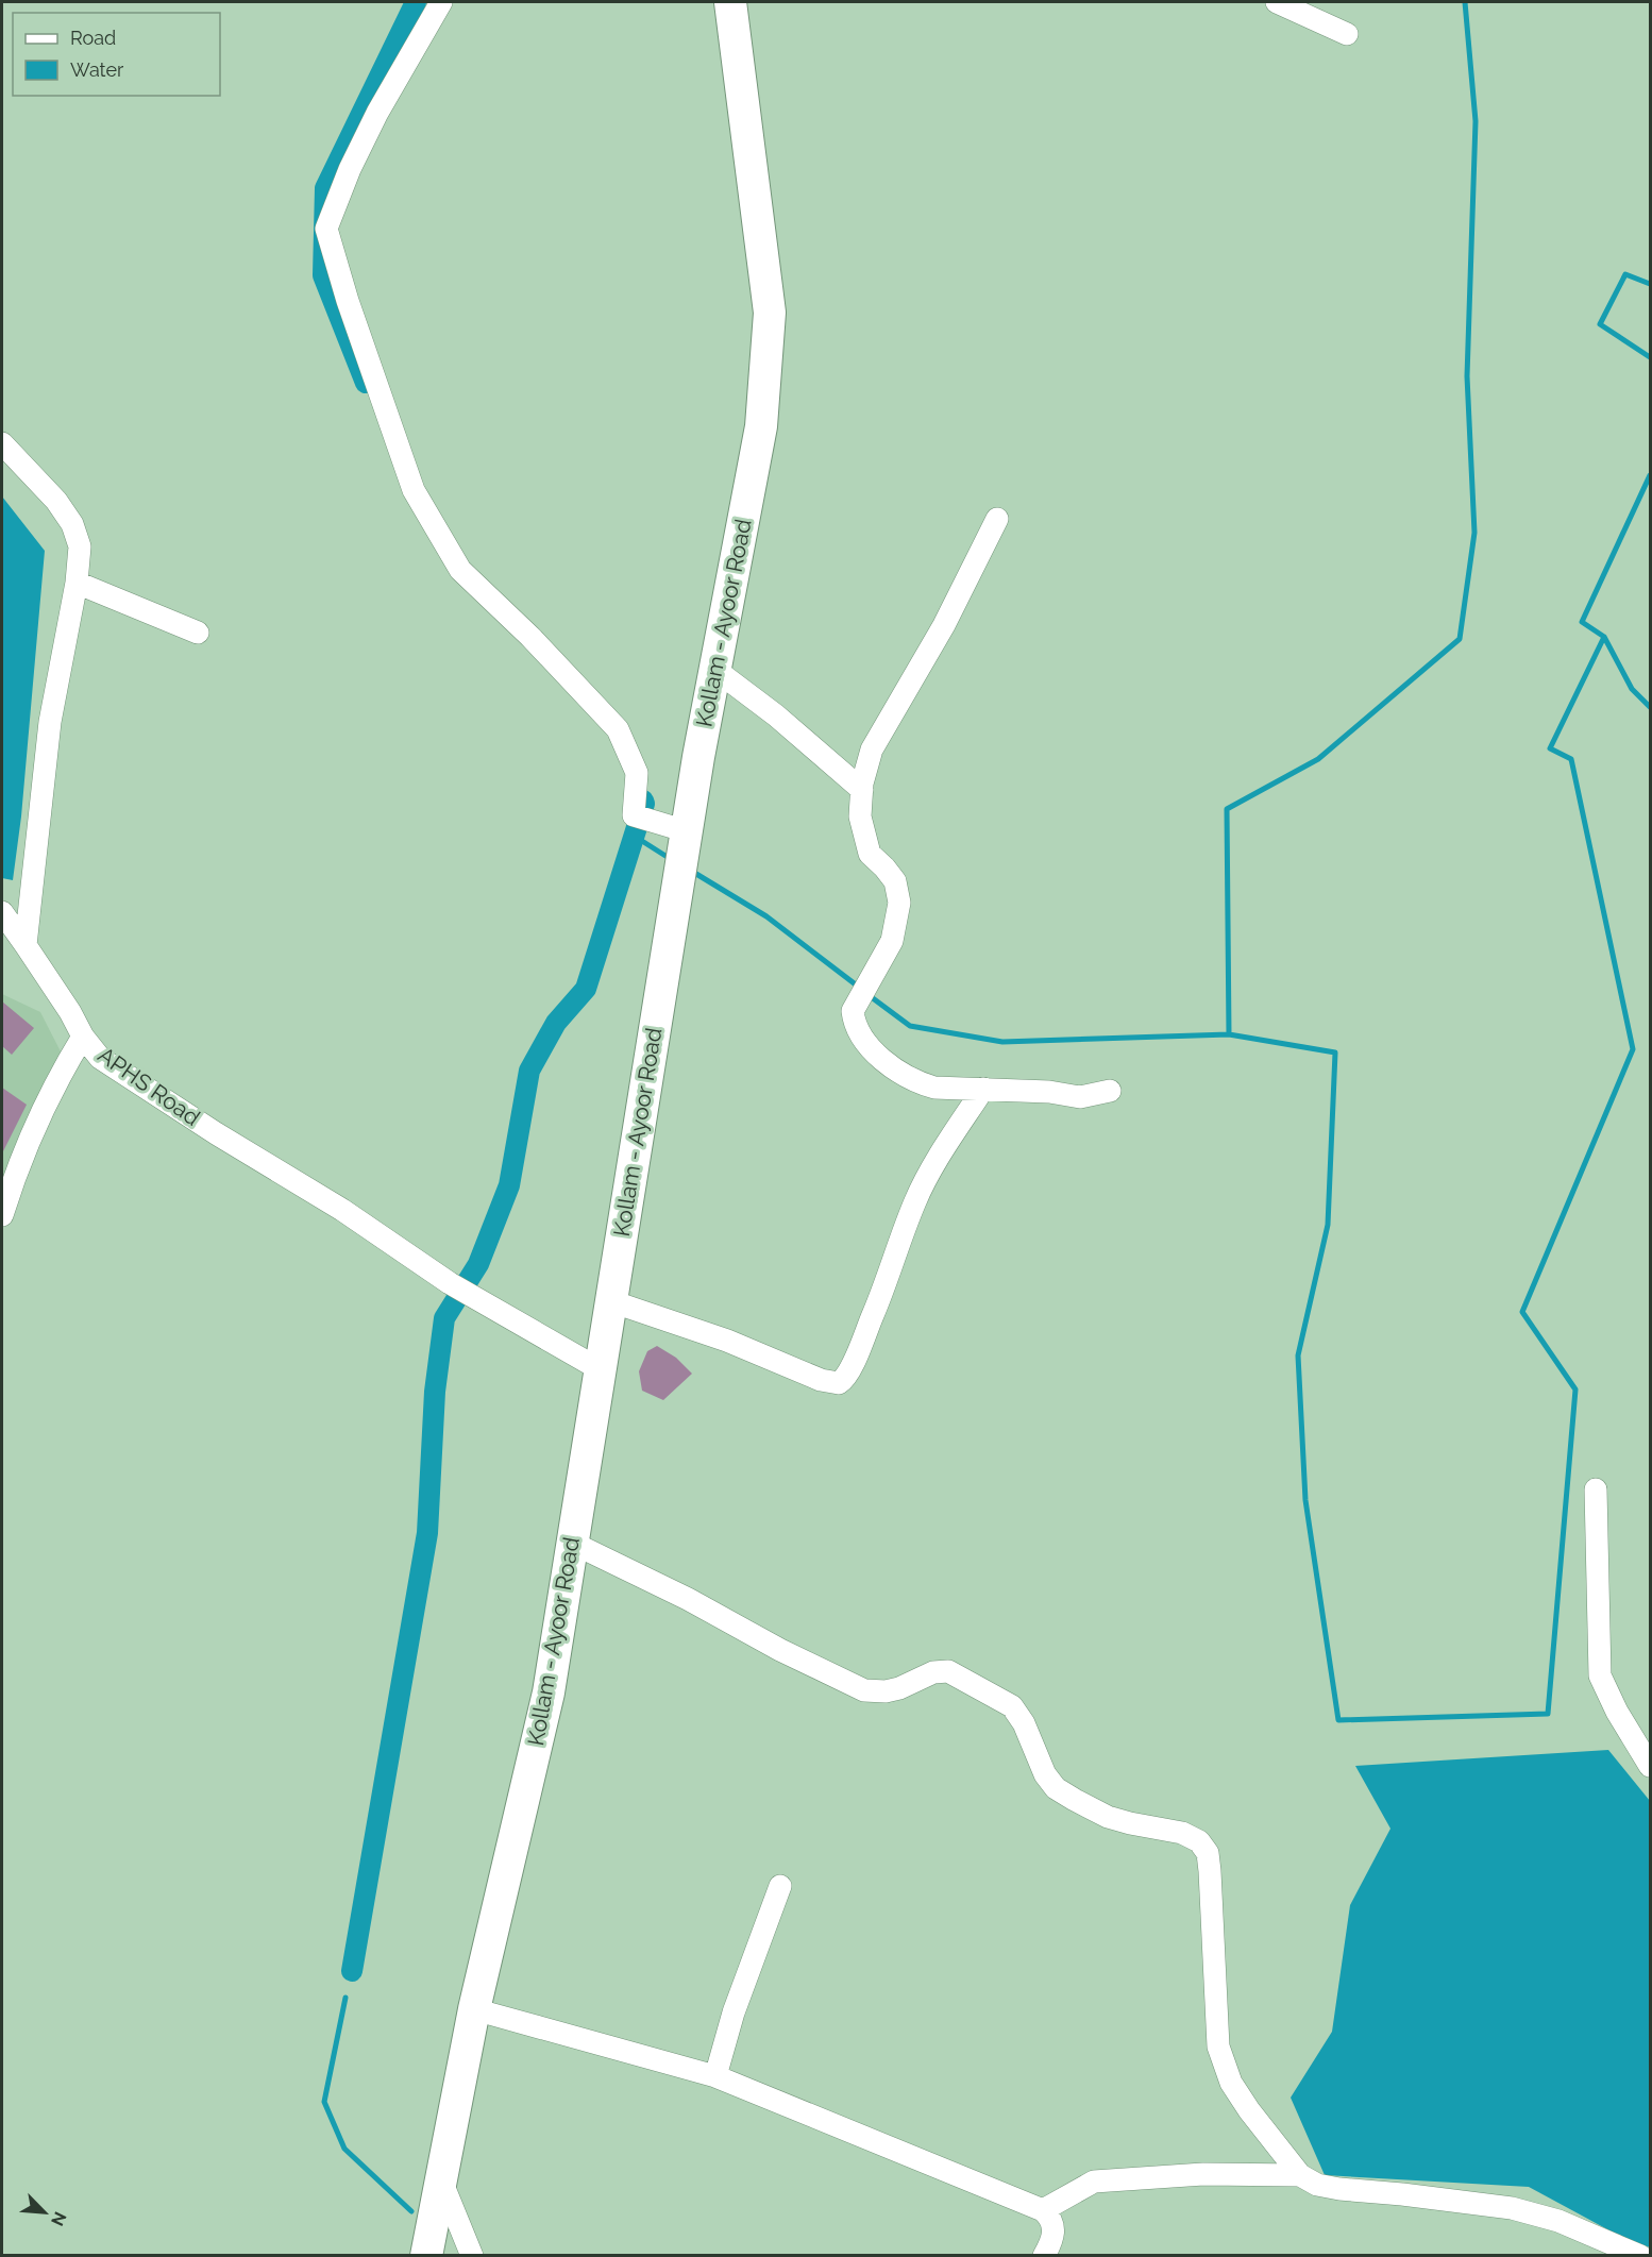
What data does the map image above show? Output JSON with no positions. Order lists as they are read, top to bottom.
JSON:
{
  "streets": {
    "main road": ["Kollam - Ayoor Road"],
    "street": ["APHS Road"]
  },
  "crossings": [
    ["Kollam - Ayoor Road", "APHS Road"]
  ],
  "legend": ["Road", "Water"],
  "north": "bottom right"
}
